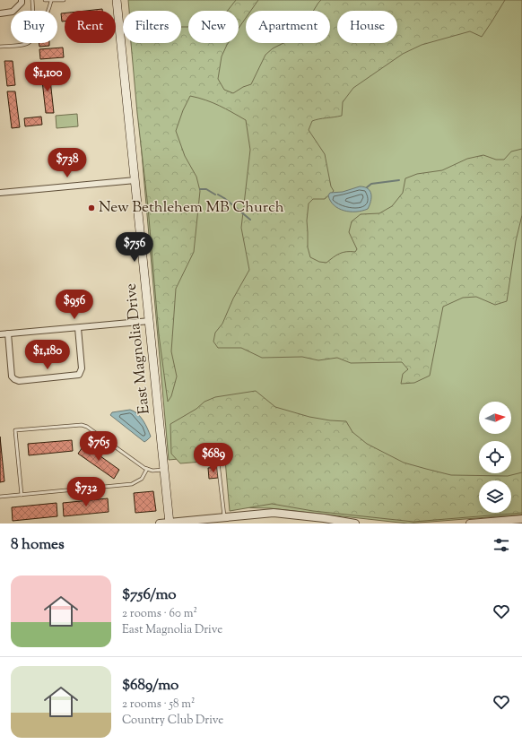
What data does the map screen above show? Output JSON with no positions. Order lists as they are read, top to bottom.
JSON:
{
  "streets": {
    "main road": ["East Magnolia Drive"]
  },
  "places": ["New Bethlehem MB Church"],
  "north": "right",
  "page": {
    "chip": [
      "Buy",
      "Rent",
      "Filters",
      "New",
      "Apartment",
      "House"
    ],
    "price": [
      "$1,100",
      "$738",
      "$756",
      "$956",
      "$1,180",
      "$765",
      "$689",
      "$732"
    ],
    "heading": "8 homes",
    "list": [
      {
        "name": "$756/mo",
        "note": "2 rooms · 60 m² · East Magnolia Drive"
      },
      {
        "name": "$689/mo",
        "note": "2 rooms · 58 m² · Country Club Drive"
      }
    ]
  }
}
